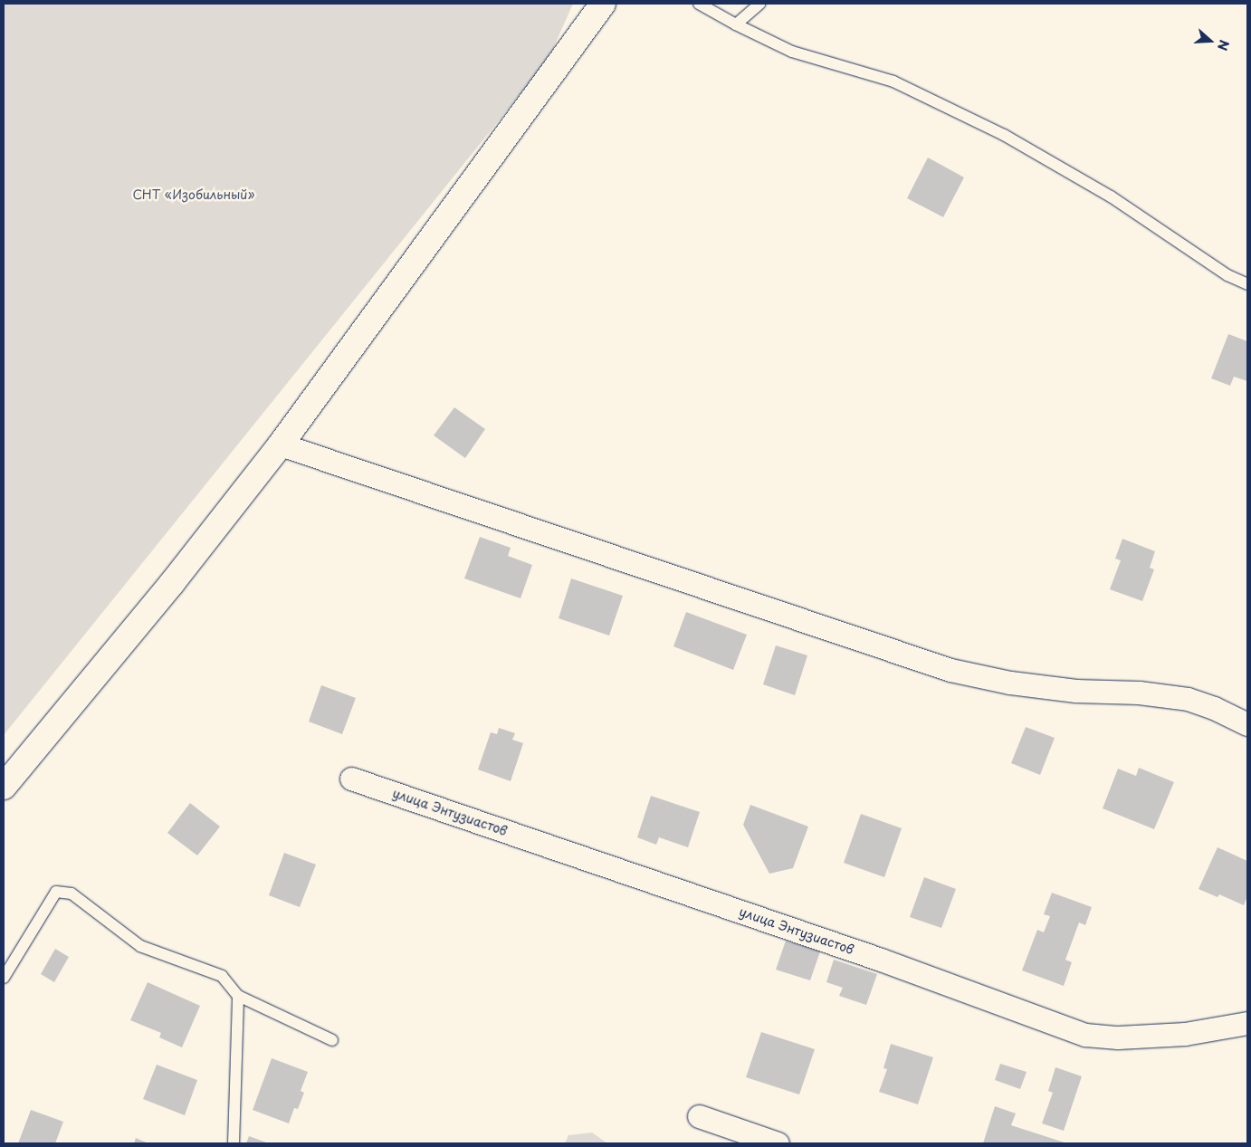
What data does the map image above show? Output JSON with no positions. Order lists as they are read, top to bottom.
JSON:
{
  "streets": {
    "street": ["улица Энтузиастов"]
  },
  "parks": ["СНТ «Изобильный»"],
  "north": "right"
}
